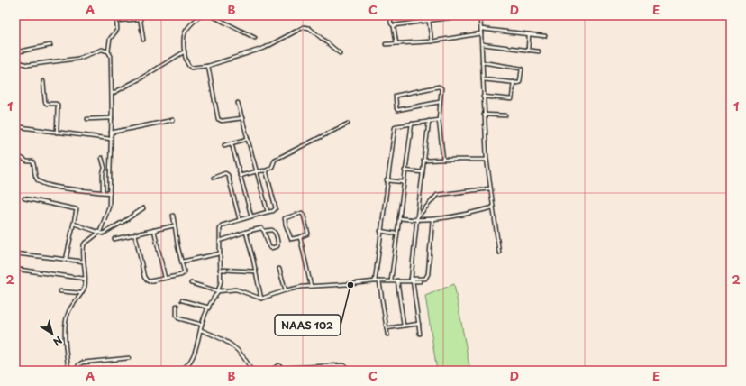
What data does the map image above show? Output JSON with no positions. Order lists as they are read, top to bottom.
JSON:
{
  "places": ["NAAS 102"],
  "north": "bottom right",
  "grid": {
    "columns": [
      "A",
      "B",
      "C",
      "D",
      "E"
    ],
    "rows": ["1", "2"]
  }
}
